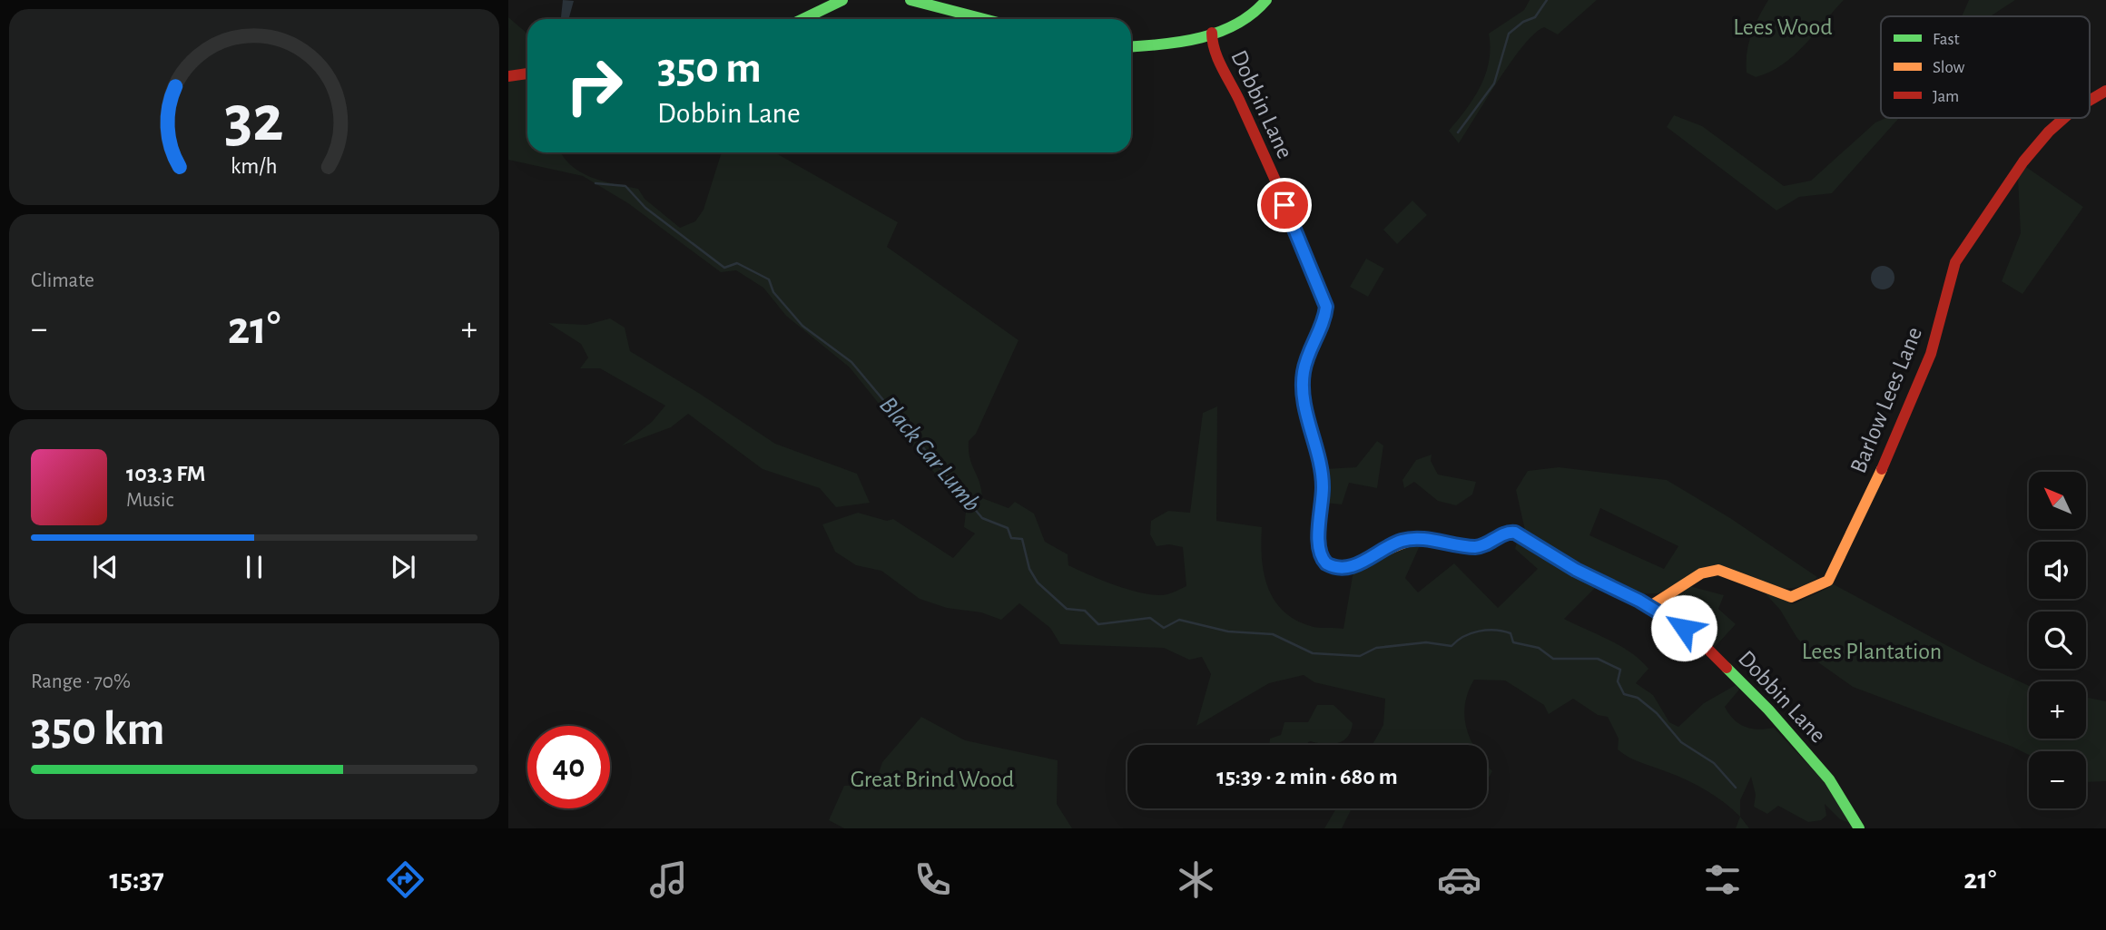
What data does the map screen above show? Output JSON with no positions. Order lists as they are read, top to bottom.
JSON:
{
  "streets": {
    "street": ["Dobbin Lane", "Barlow Lees Lane"]
  },
  "crossings": [
    ["Dobbin Lane", "Barlow Lees Lane"]
  ],
  "water": ["Black Car Lumb"],
  "parks": ["Lees Wood", "Lees Plantation", "Great Brind Wood"],
  "legend": ["Fast", "Slow", "Jam"],
  "north": "top left",
  "page": {
    "turn": ["350 m", "Dobbin Lane"],
    "tile": [
      "Climate",
      ["Range · 70%", "350 km"]
    ],
    "heat": ["−", "21°", "+"],
    "song": ["103.3 FM", "Music"],
    "map_buttons": ["+", "−"],
    "limit": "40",
    "trip": "15:39 · 2 min · 680 m",
    "tabs": ["15:37", "21°"],
    "gauge": ["32", "km/h"]
  }
}
